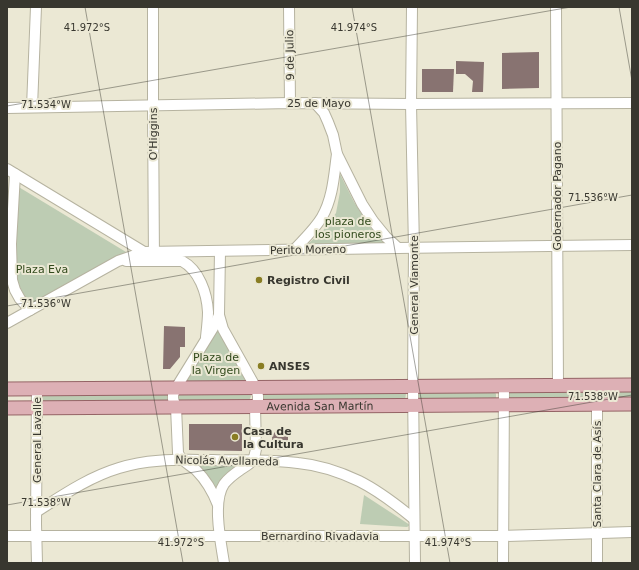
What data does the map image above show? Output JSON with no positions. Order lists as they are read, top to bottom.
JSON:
{
  "streets": {
    "main road": ["Avenida San Martín"],
    "street": [
      "9 de Julio",
      "25 de Mayo",
      "O'Higgins",
      "Gobernador Pagano",
      "Perito Moreno",
      "General Viamonte",
      "General Lavalle",
      "Nicolás Avellaneda",
      "Santa Clara de Asís",
      "Bernardino Rivadavia"
    ]
  },
  "crossings": [
    ["9 de Julio", "25 de Mayo"],
    ["25 de Mayo", "O'Higgins"],
    ["25 de Mayo", "Gobernador Pagano"],
    ["25 de Mayo", "General Viamonte"],
    ["O'Higgins", "Perito Moreno"],
    ["Gobernador Pagano", "Perito Moreno"],
    ["Gobernador Pagano", "Avenida San Martín"],
    ["Perito Moreno", "General Viamonte"],
    ["General Viamonte", "Avenida San Martín"],
    ["General Viamonte", "Nicolás Avellaneda"],
    ["General Viamonte", "Bernardino Rivadavia"],
    ["Avenida San Martín", "General Lavalle"],
    ["Avenida San Martín", "Santa Clara de Asís"],
    ["General Lavalle", "Nicolás Avellaneda"],
    ["General Lavalle", "Bernardino Rivadavia"],
    ["Santa Clara de Asís", "Bernardino Rivadavia"]
  ],
  "parks": ["plaza de los pioneros", "Plaza Eva", "Plaza de la Virgen"],
  "places": ["Registro Civil", "ANSES", "Casa de la Cultura"],
  "coordinates": [
    "41.972°S",
    "41.974°S",
    "71.534°W",
    "71.536°W",
    "71.538°W"
  ]
}
